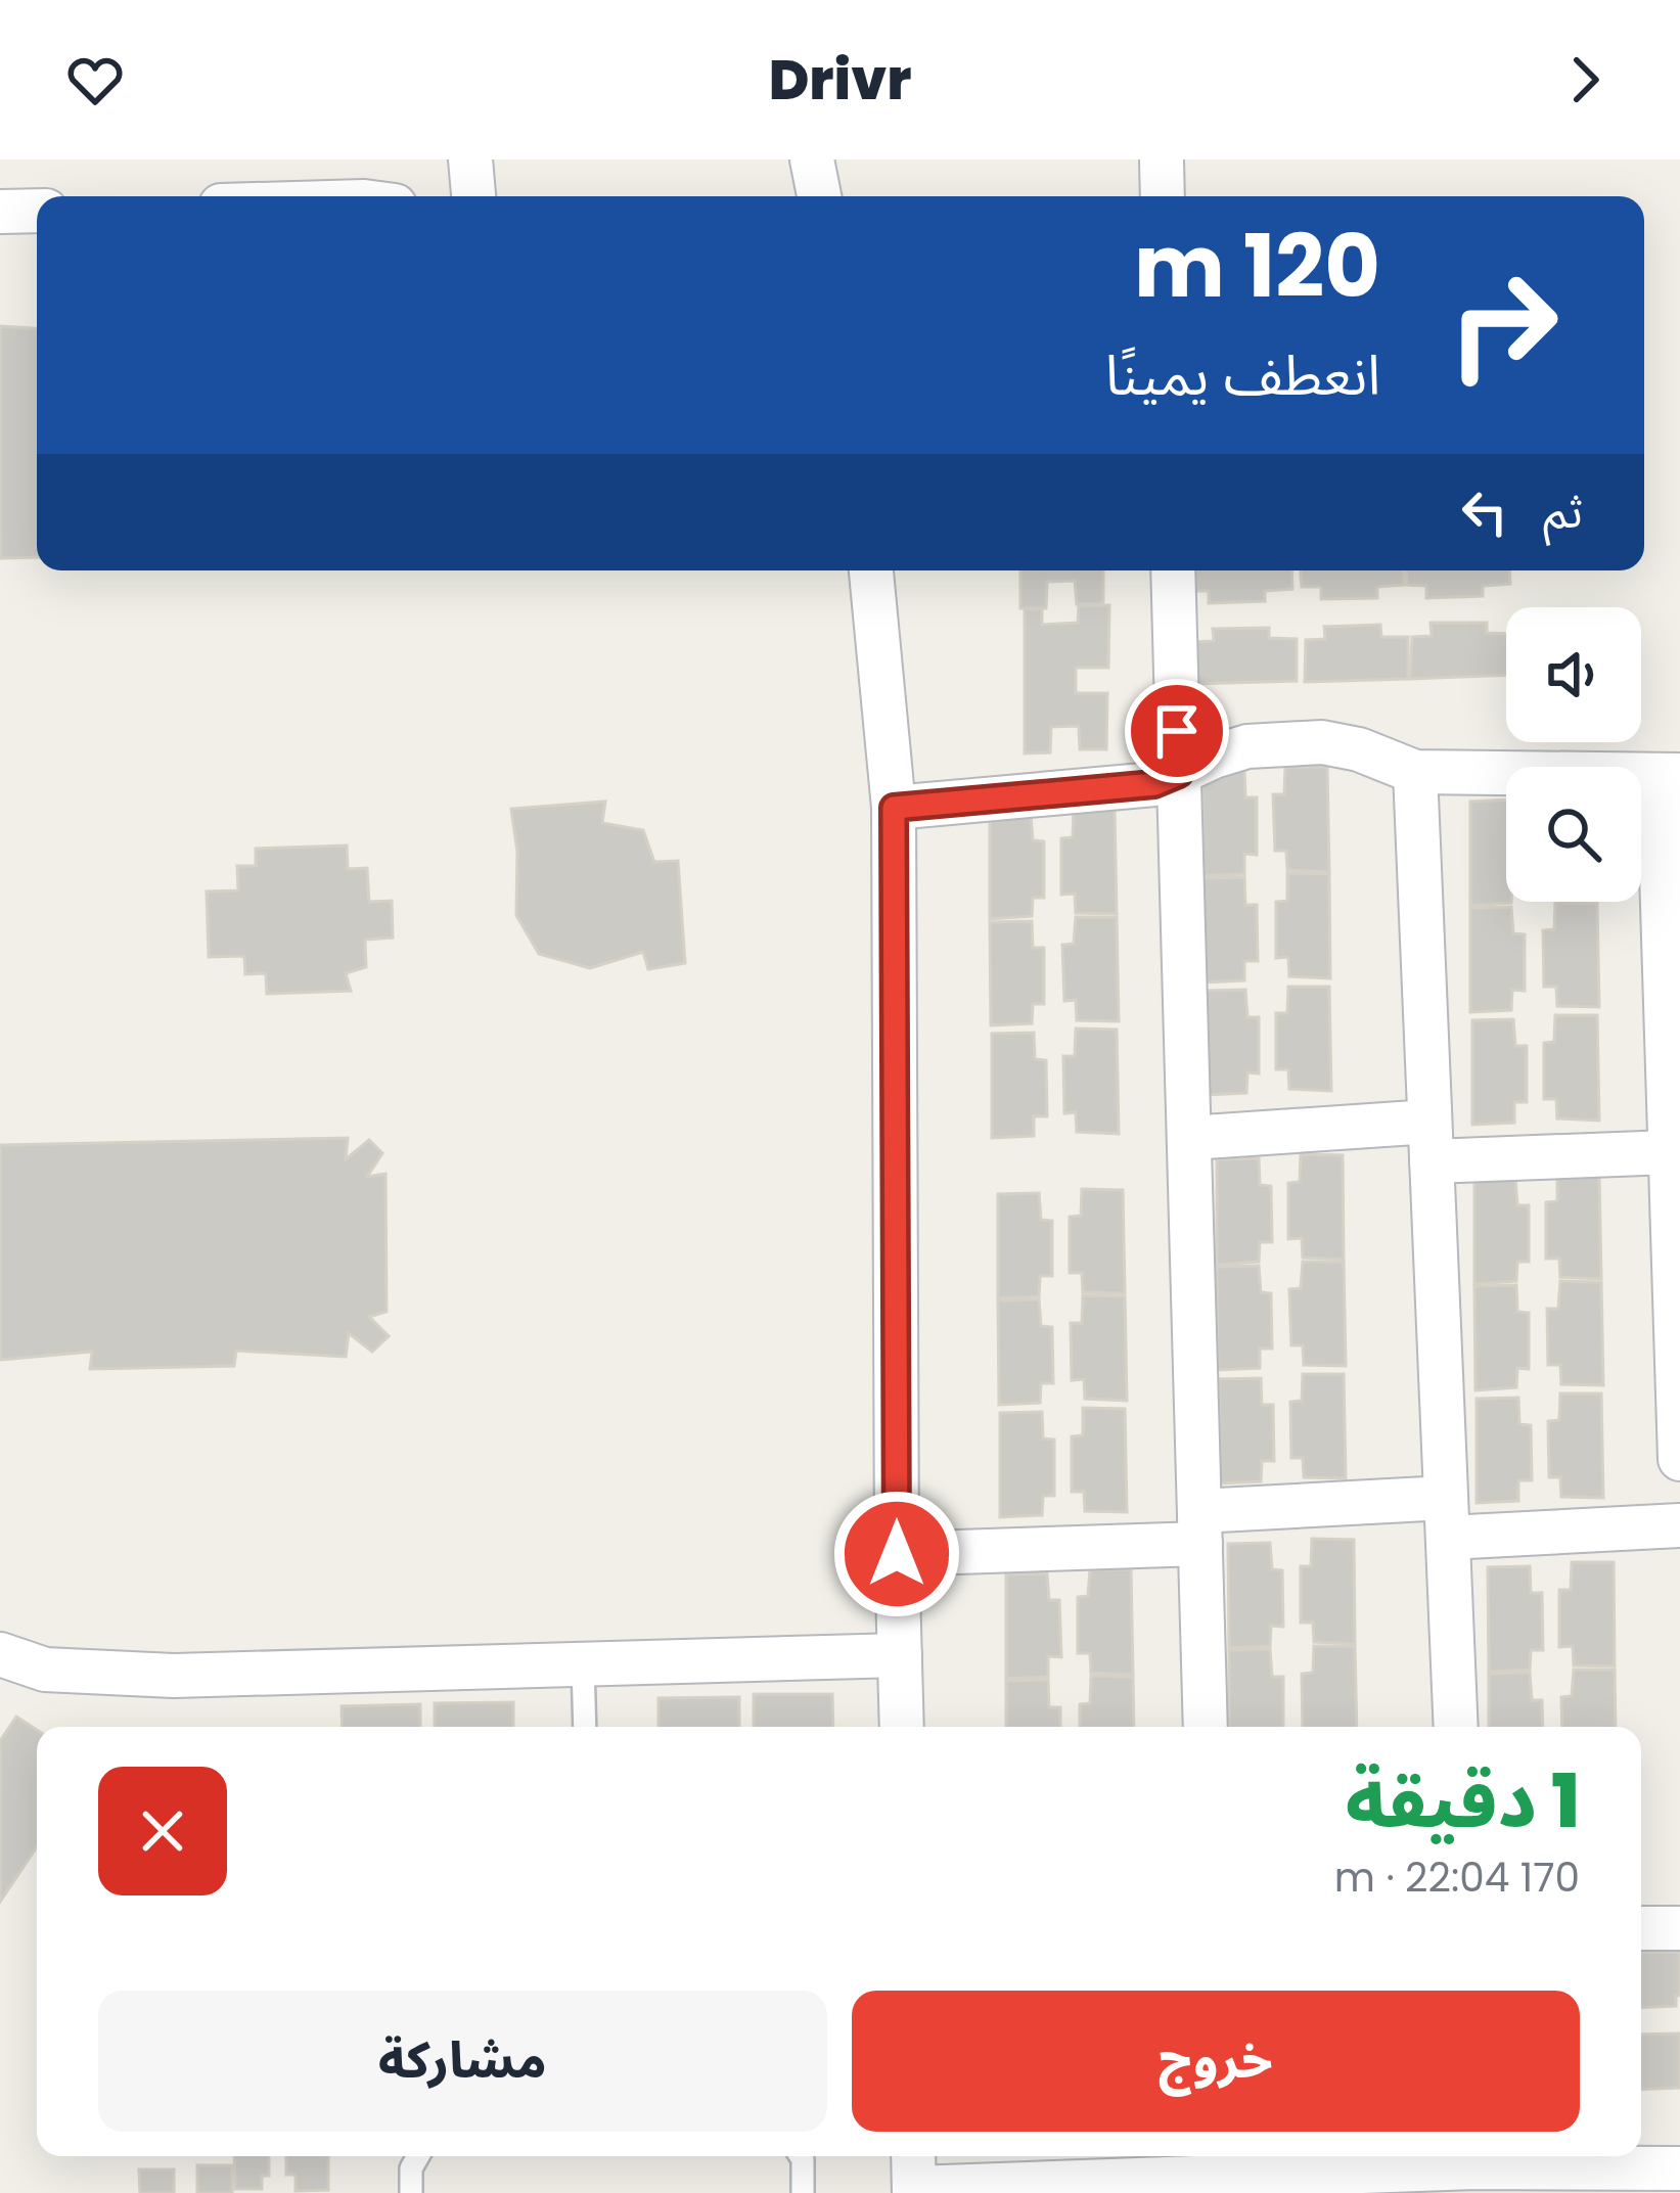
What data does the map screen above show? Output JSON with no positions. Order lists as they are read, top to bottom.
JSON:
{
  "page": {
    "header": "Drivr",
    "turn": ["120 m", "انعطف يمينًا"],
    "then": "ثم",
    "heading": ["1 دقيقة", "170 m · 22:04"],
    "buttons": ["خروج", "مشاركة"]
  }
}
